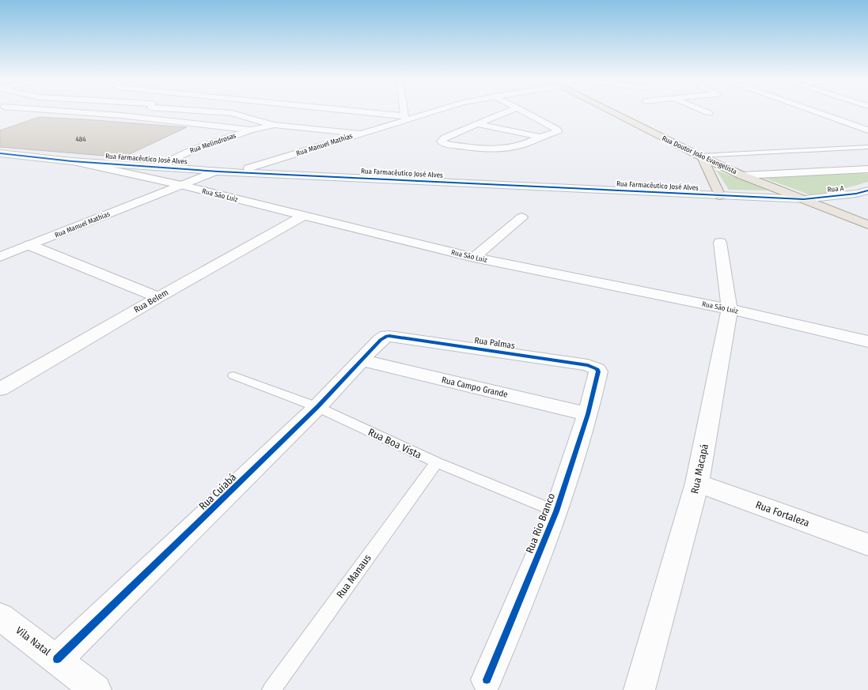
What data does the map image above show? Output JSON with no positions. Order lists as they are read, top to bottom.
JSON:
{
  "streets": {
    "main road": ["Rua Doutor João Evangelista"],
    "street": [
      "Rua Melindrosas",
      "Rua Manuel Mathias",
      "Rua Farmacêutico José Alves",
      "Rua A",
      "Rua São Luiz",
      "Rua Belem",
      "Rua Palmas",
      "Rua Campo Grande",
      "Rua Macapá",
      "Rua Cuiabá",
      "Rua Fortaleza",
      "Rua Rio Branco",
      "Vila Natal"
    ],
    "lane": ["Rua Boa Vista", "Rua Manaus"]
  },
  "crossings": [
    ["Rua Melindrosas", "Rua Farmacêutico José Alves"],
    ["Rua Manuel Mathias", "Rua Farmacêutico José Alves"],
    ["Rua Manuel Mathias", "Rua São Luiz"],
    ["Rua Doutor João Evangelista", "Rua Farmacêutico José Alves"],
    ["Rua Doutor João Evangelista", "Rua A"],
    ["Rua Farmacêutico José Alves", "Rua A"],
    ["Rua Farmacêutico José Alves", "Rua São Luiz"],
    ["Rua São Luiz", "Rua Belem"],
    ["Rua São Luiz", "Rua Macapá"],
    ["Rua Palmas", "Rua Cuiabá"],
    ["Rua Palmas", "Rua Rio Branco"],
    ["Rua Campo Grande", "Rua Cuiabá"],
    ["Rua Campo Grande", "Rua Rio Branco"],
    ["Rua Boa Vista", "Rua Cuiabá"],
    ["Rua Boa Vista", "Rua Rio Branco"],
    ["Rua Boa Vista", "Rua Manaus"],
    ["Rua Macapá", "Rua Fortaleza"],
    ["Rua Cuiabá", "Vila Natal"]
  ],
  "house_numbers": ["484"]
}
